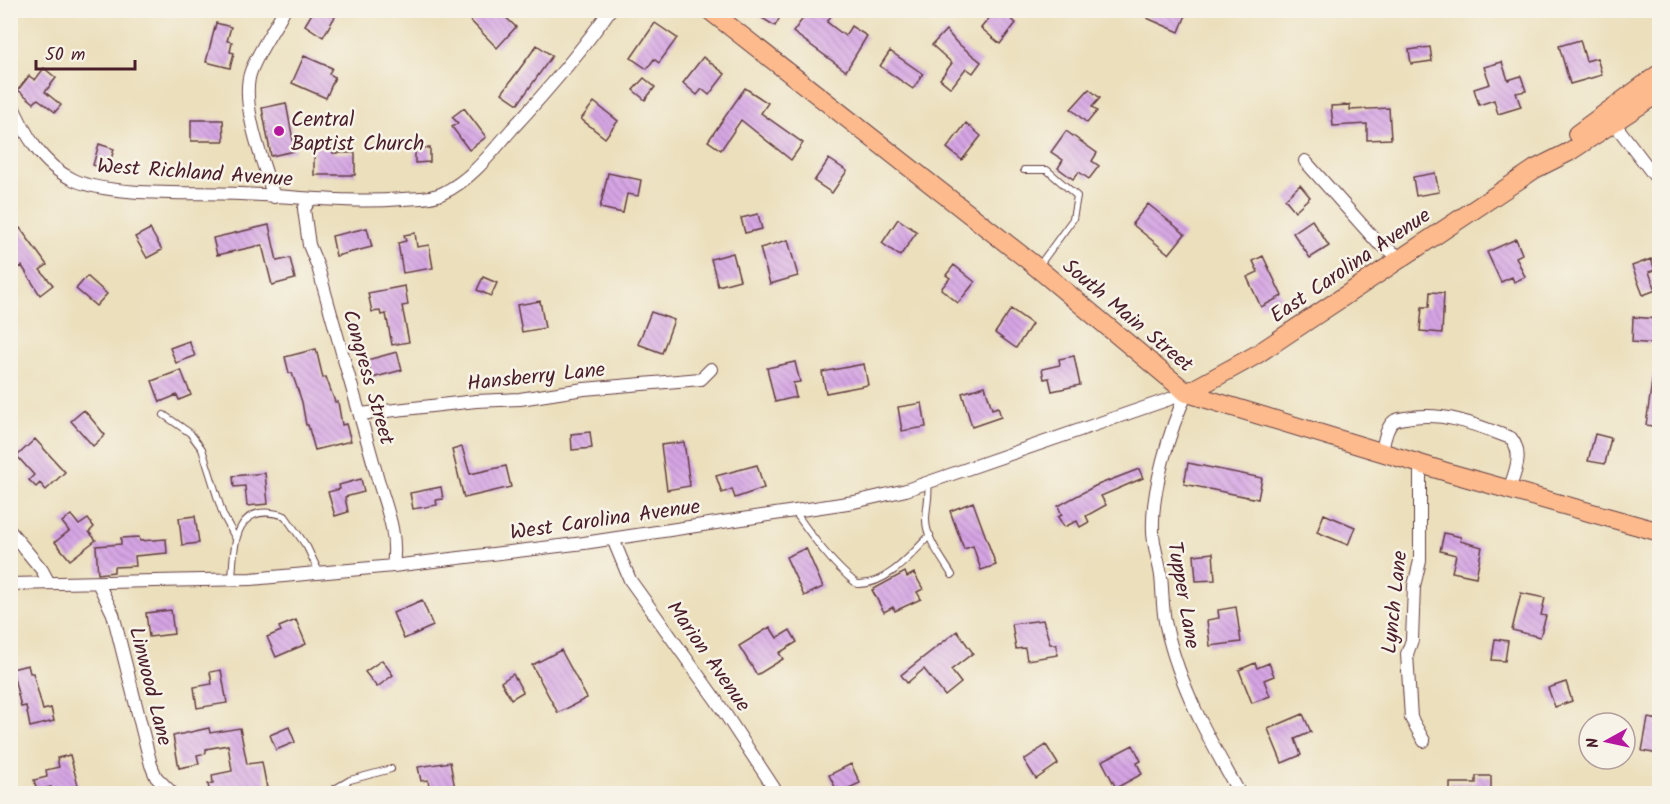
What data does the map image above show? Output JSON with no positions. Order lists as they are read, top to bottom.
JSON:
{
  "streets": {
    "main road": ["East Carolina Avenue", "South Main Street"],
    "street": [
      "West Richland Avenue",
      "Hansberry Lane",
      "Congress Street",
      "West Carolina Avenue",
      "Tupper Lane",
      "Lynch Lane",
      "Marion Avenue",
      "Linwood Lane"
    ]
  },
  "crossings": [
    ["West Richland Avenue", "Congress Street"],
    ["East Carolina Avenue", "South Main Street"],
    ["East Carolina Avenue", "West Carolina Avenue"],
    ["East Carolina Avenue", "Tupper Lane"],
    ["South Main Street", "West Carolina Avenue"],
    ["South Main Street", "Tupper Lane"],
    ["South Main Street", "Lynch Lane"],
    ["Hansberry Lane", "Congress Street"],
    ["Congress Street", "West Carolina Avenue"],
    ["West Carolina Avenue", "Tupper Lane"],
    ["West Carolina Avenue", "Marion Avenue"],
    ["West Carolina Avenue", "Linwood Lane"]
  ],
  "places": ["Central Baptist Church"],
  "scale_bar": "50 m",
  "north": "left"
}
